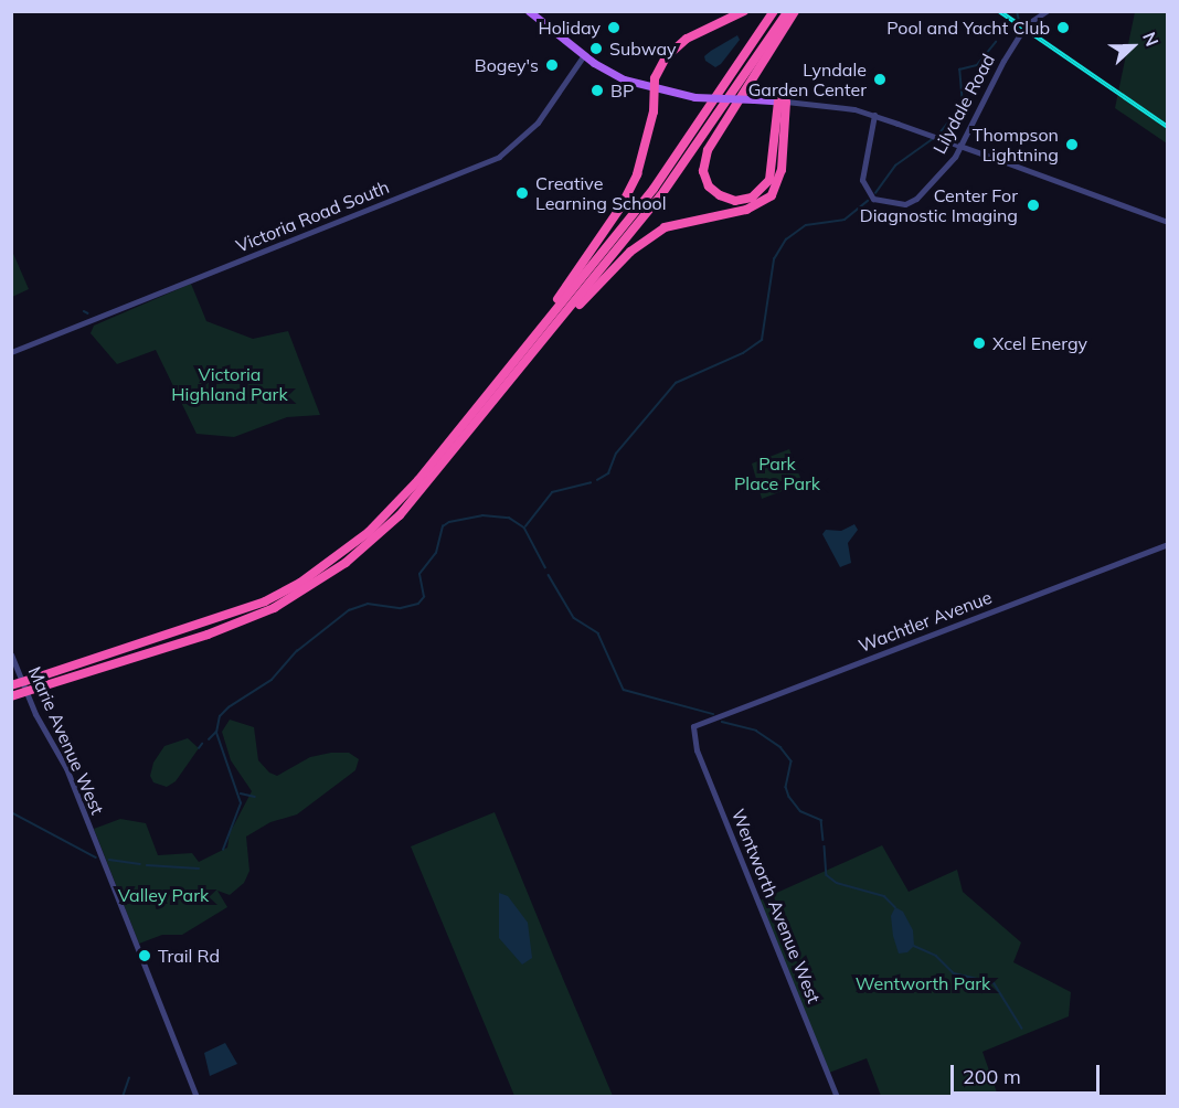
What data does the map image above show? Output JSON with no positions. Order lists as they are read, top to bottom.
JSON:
{
  "streets": {
    "street": [
      "Lilydale Road",
      "Victoria Road South",
      "Wachtler Avenue",
      "Marie Avenue West",
      "Wentworth Avenue West"
    ]
  },
  "crossings": [
    ["Wachtler Avenue", "Wentworth Avenue West"]
  ],
  "parks": [
    "Victoria Highland Park",
    "Park Place Park",
    "Valley Park",
    "Wentworth Park"
  ],
  "places": [
    "Holiday",
    "Pool and Yacht Club",
    "Subway",
    "Bogey's",
    "Lyndale Garden Center",
    "BP",
    "Thompson Lightning",
    "Creative Learning School",
    "Center For Diagnostic Imaging",
    "Xcel Energy",
    "Trail Rd"
  ],
  "scale_bar": "200 m",
  "north": "right"
}
